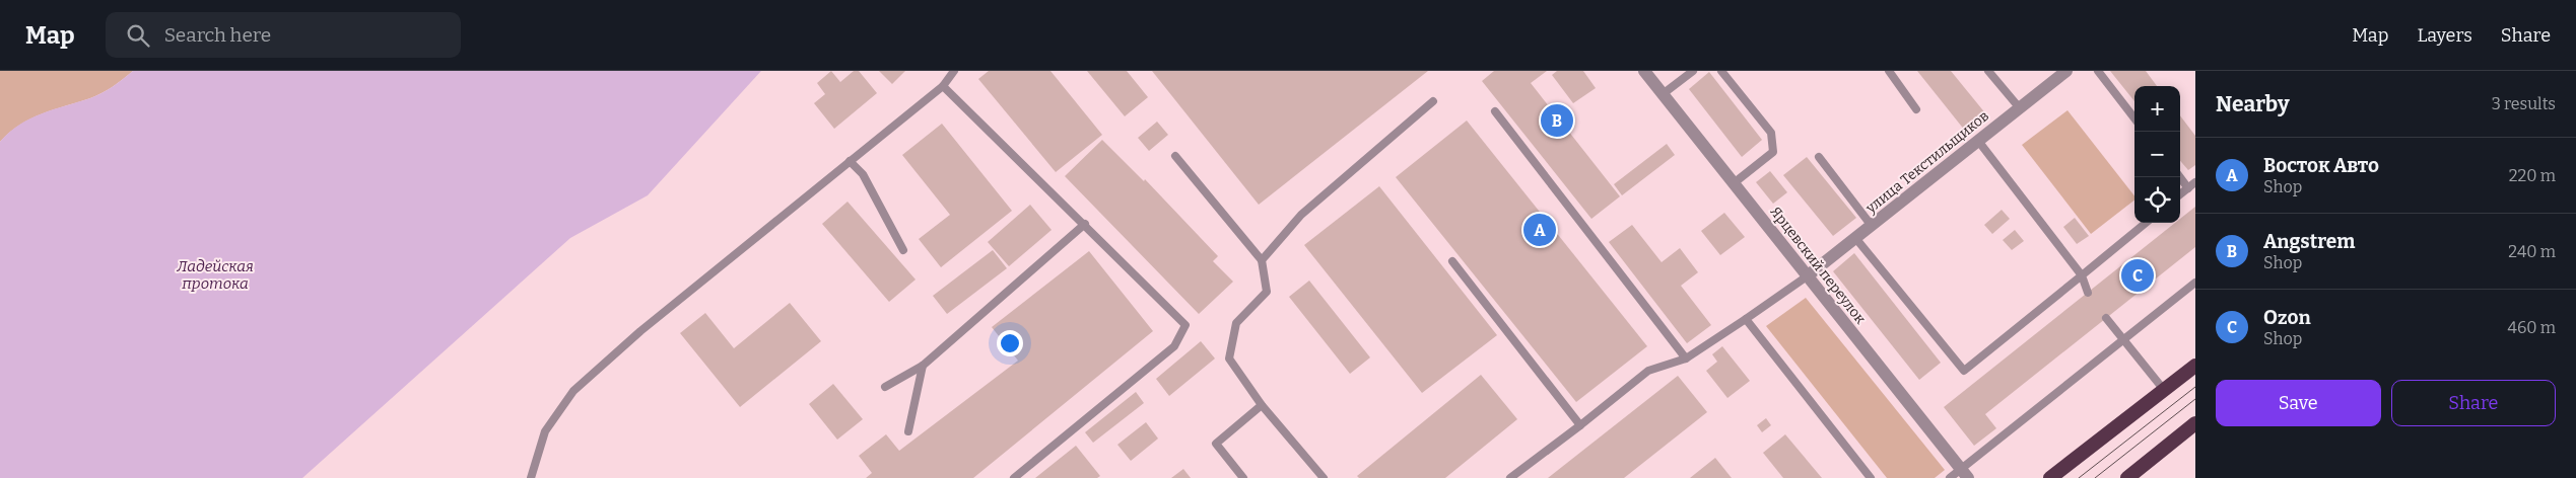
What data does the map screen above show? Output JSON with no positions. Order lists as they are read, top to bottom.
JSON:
{
  "streets": {
    "street": ["улица Текстильщиков", "Ярцевский переулок"]
  },
  "crossings": [
    ["улица Текстильщиков", "Ярцевский переулок"]
  ],
  "water": ["Ладейская протока"],
  "page": {
    "header": "Map",
    "search": "Search here",
    "nav": ["Map", "Layers", "Share"],
    "heading": ["Nearby", "3 results"],
    "map_buttons": ["+", "−"],
    "pins": ["B", "A", "C"],
    "list": [
      {
        "mark": "A",
        "name": "Восток Авто",
        "note": "Shop",
        "value": "220 m"
      },
      {
        "mark": "B",
        "name": "Angstrem",
        "note": "Shop",
        "value": "240 m"
      },
      {
        "mark": "C",
        "name": "Ozon",
        "note": "Shop",
        "value": "460 m"
      }
    ],
    "buttons": ["Save", "Share"]
  }
}
